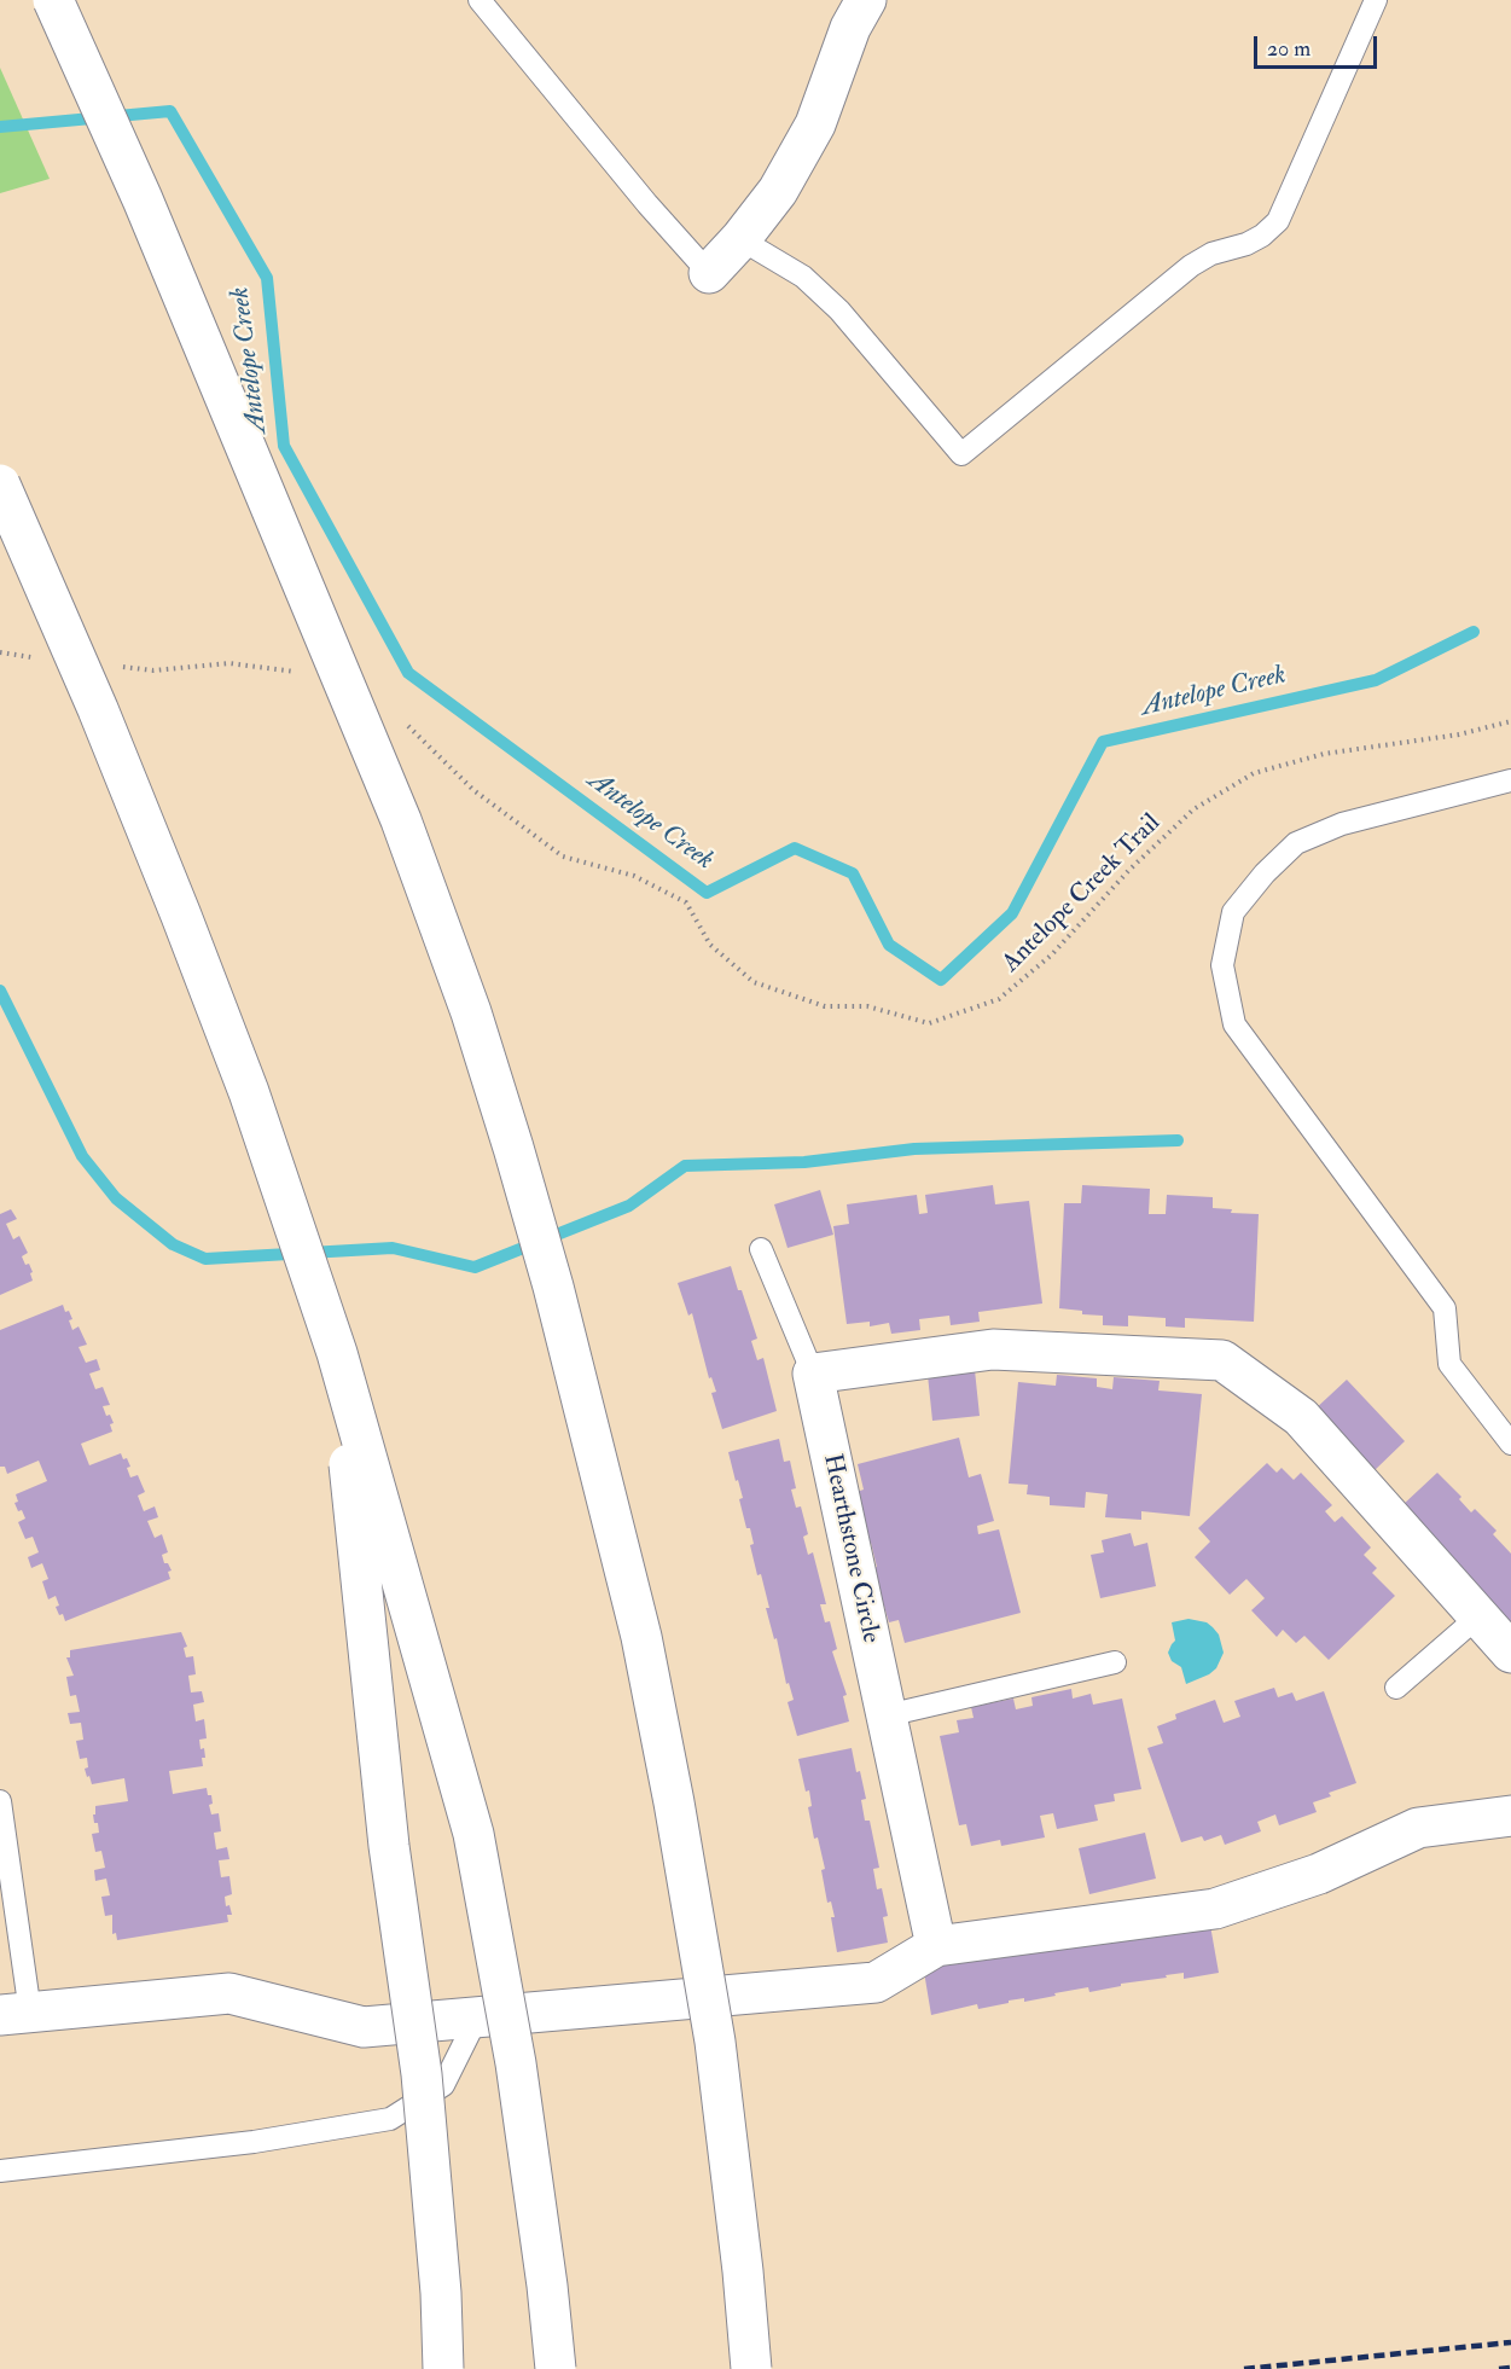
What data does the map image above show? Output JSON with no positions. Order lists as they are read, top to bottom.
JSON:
{
  "streets": {
    "main road": ["Hearthstone Circle"],
    "path": ["Antelope Creek Trail"]
  },
  "water": ["Antelope Creek"],
  "scale_bar": "20 m"
}
